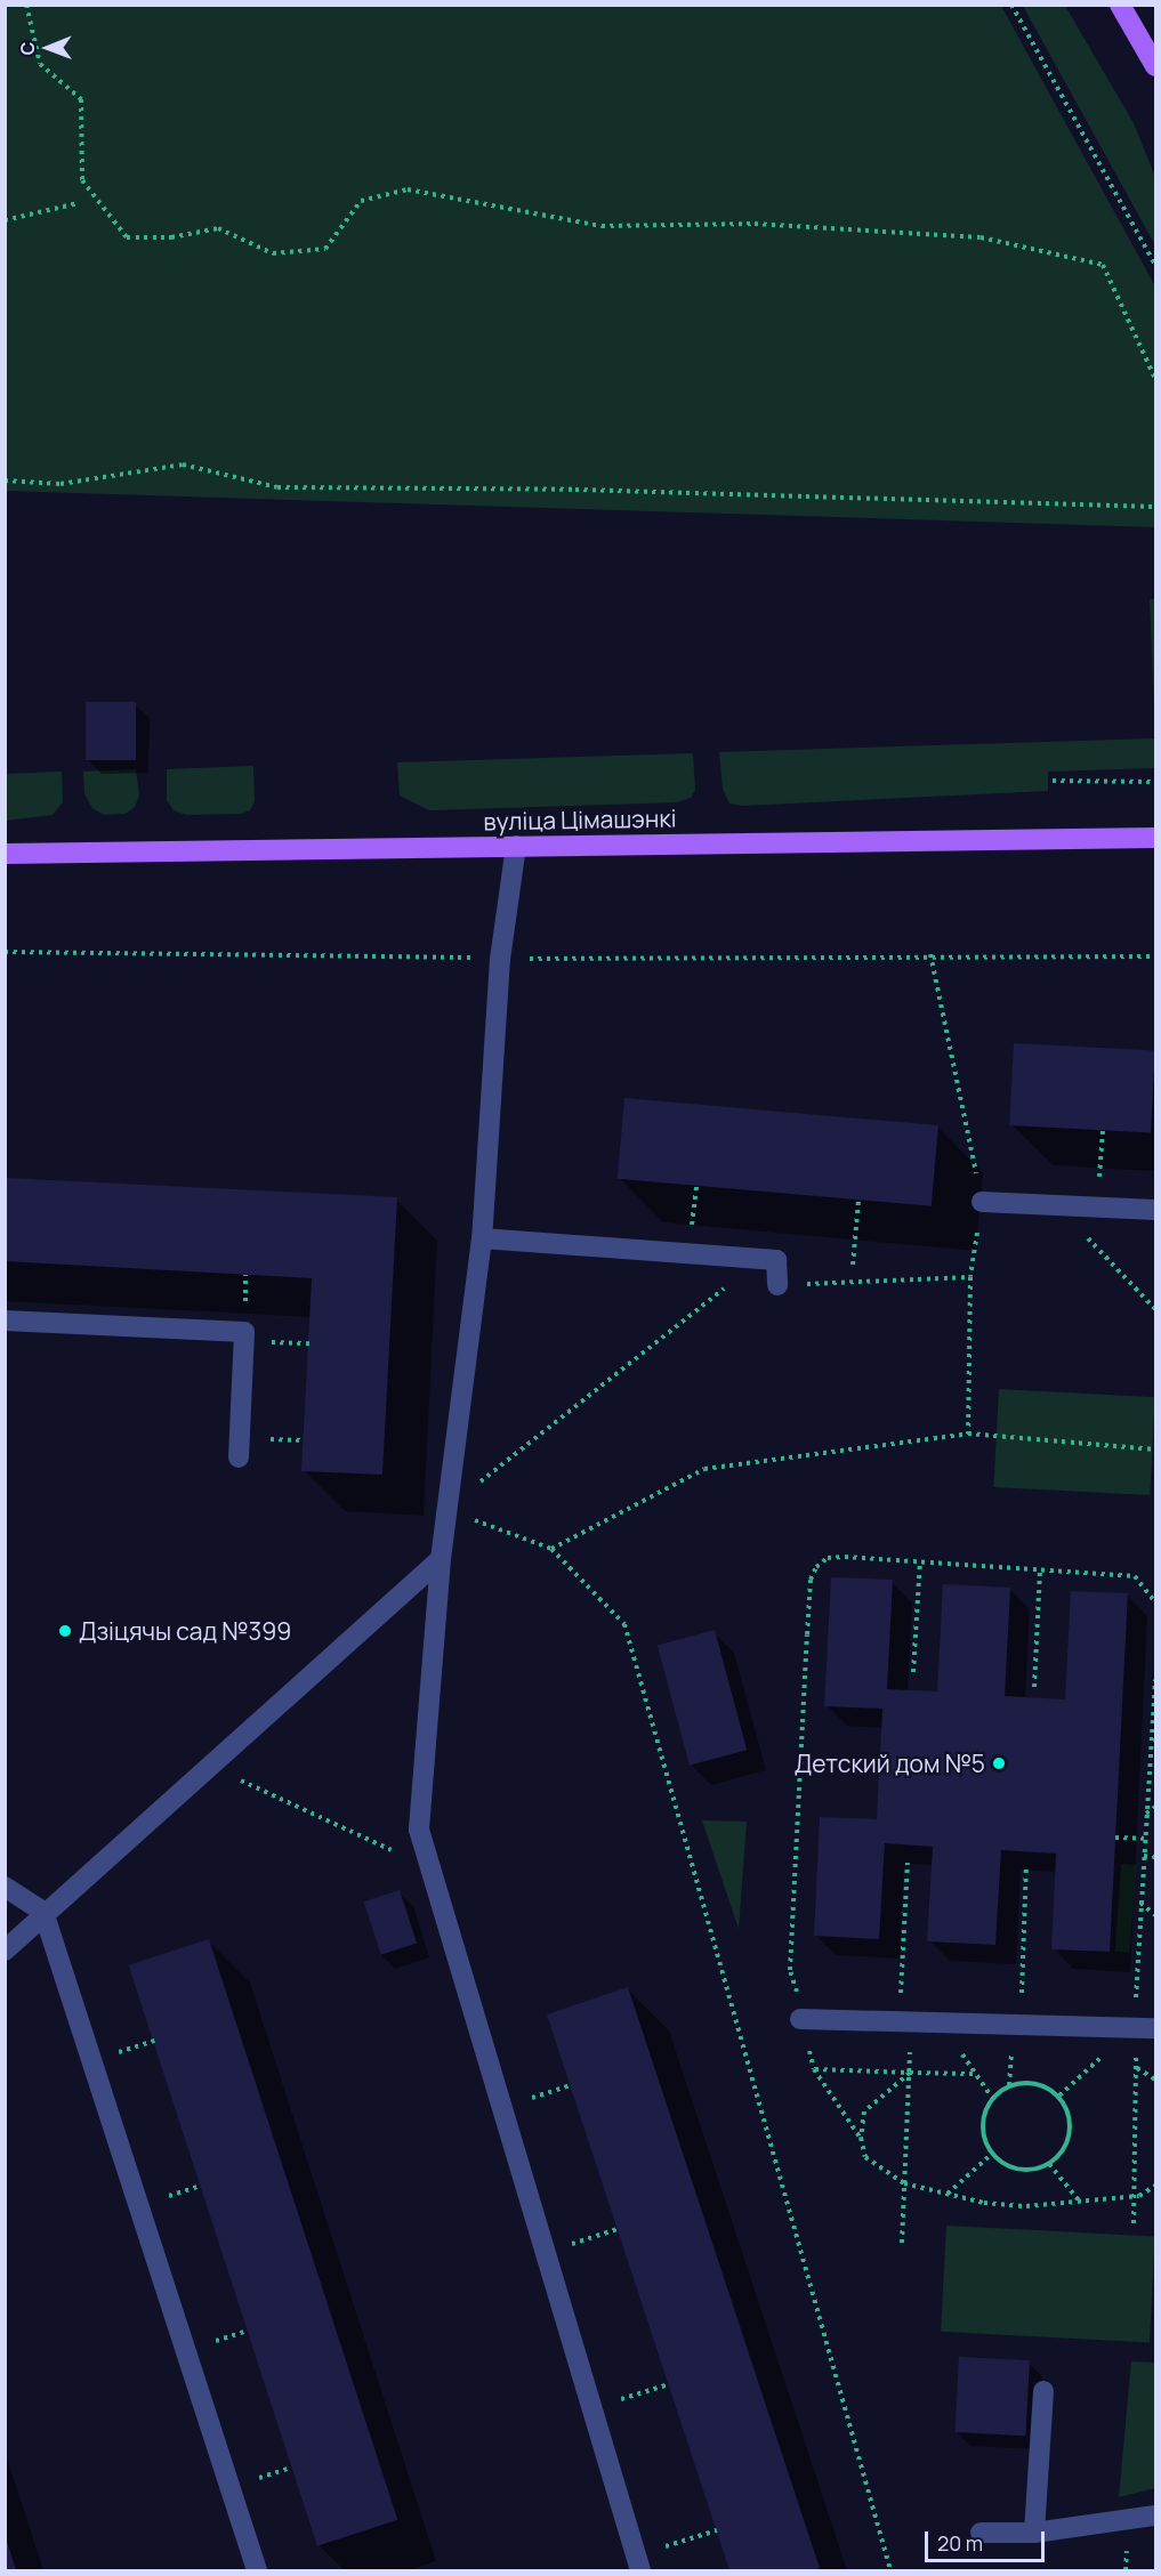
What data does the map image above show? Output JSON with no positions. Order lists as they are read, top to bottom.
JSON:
{
  "streets": {
    "main road": ["вуліца Цімашэнкі"]
  },
  "places": ["Дзіцячы сад №399", "Детский дом №5"],
  "scale_bar": "20 m",
  "north": "left"
}
